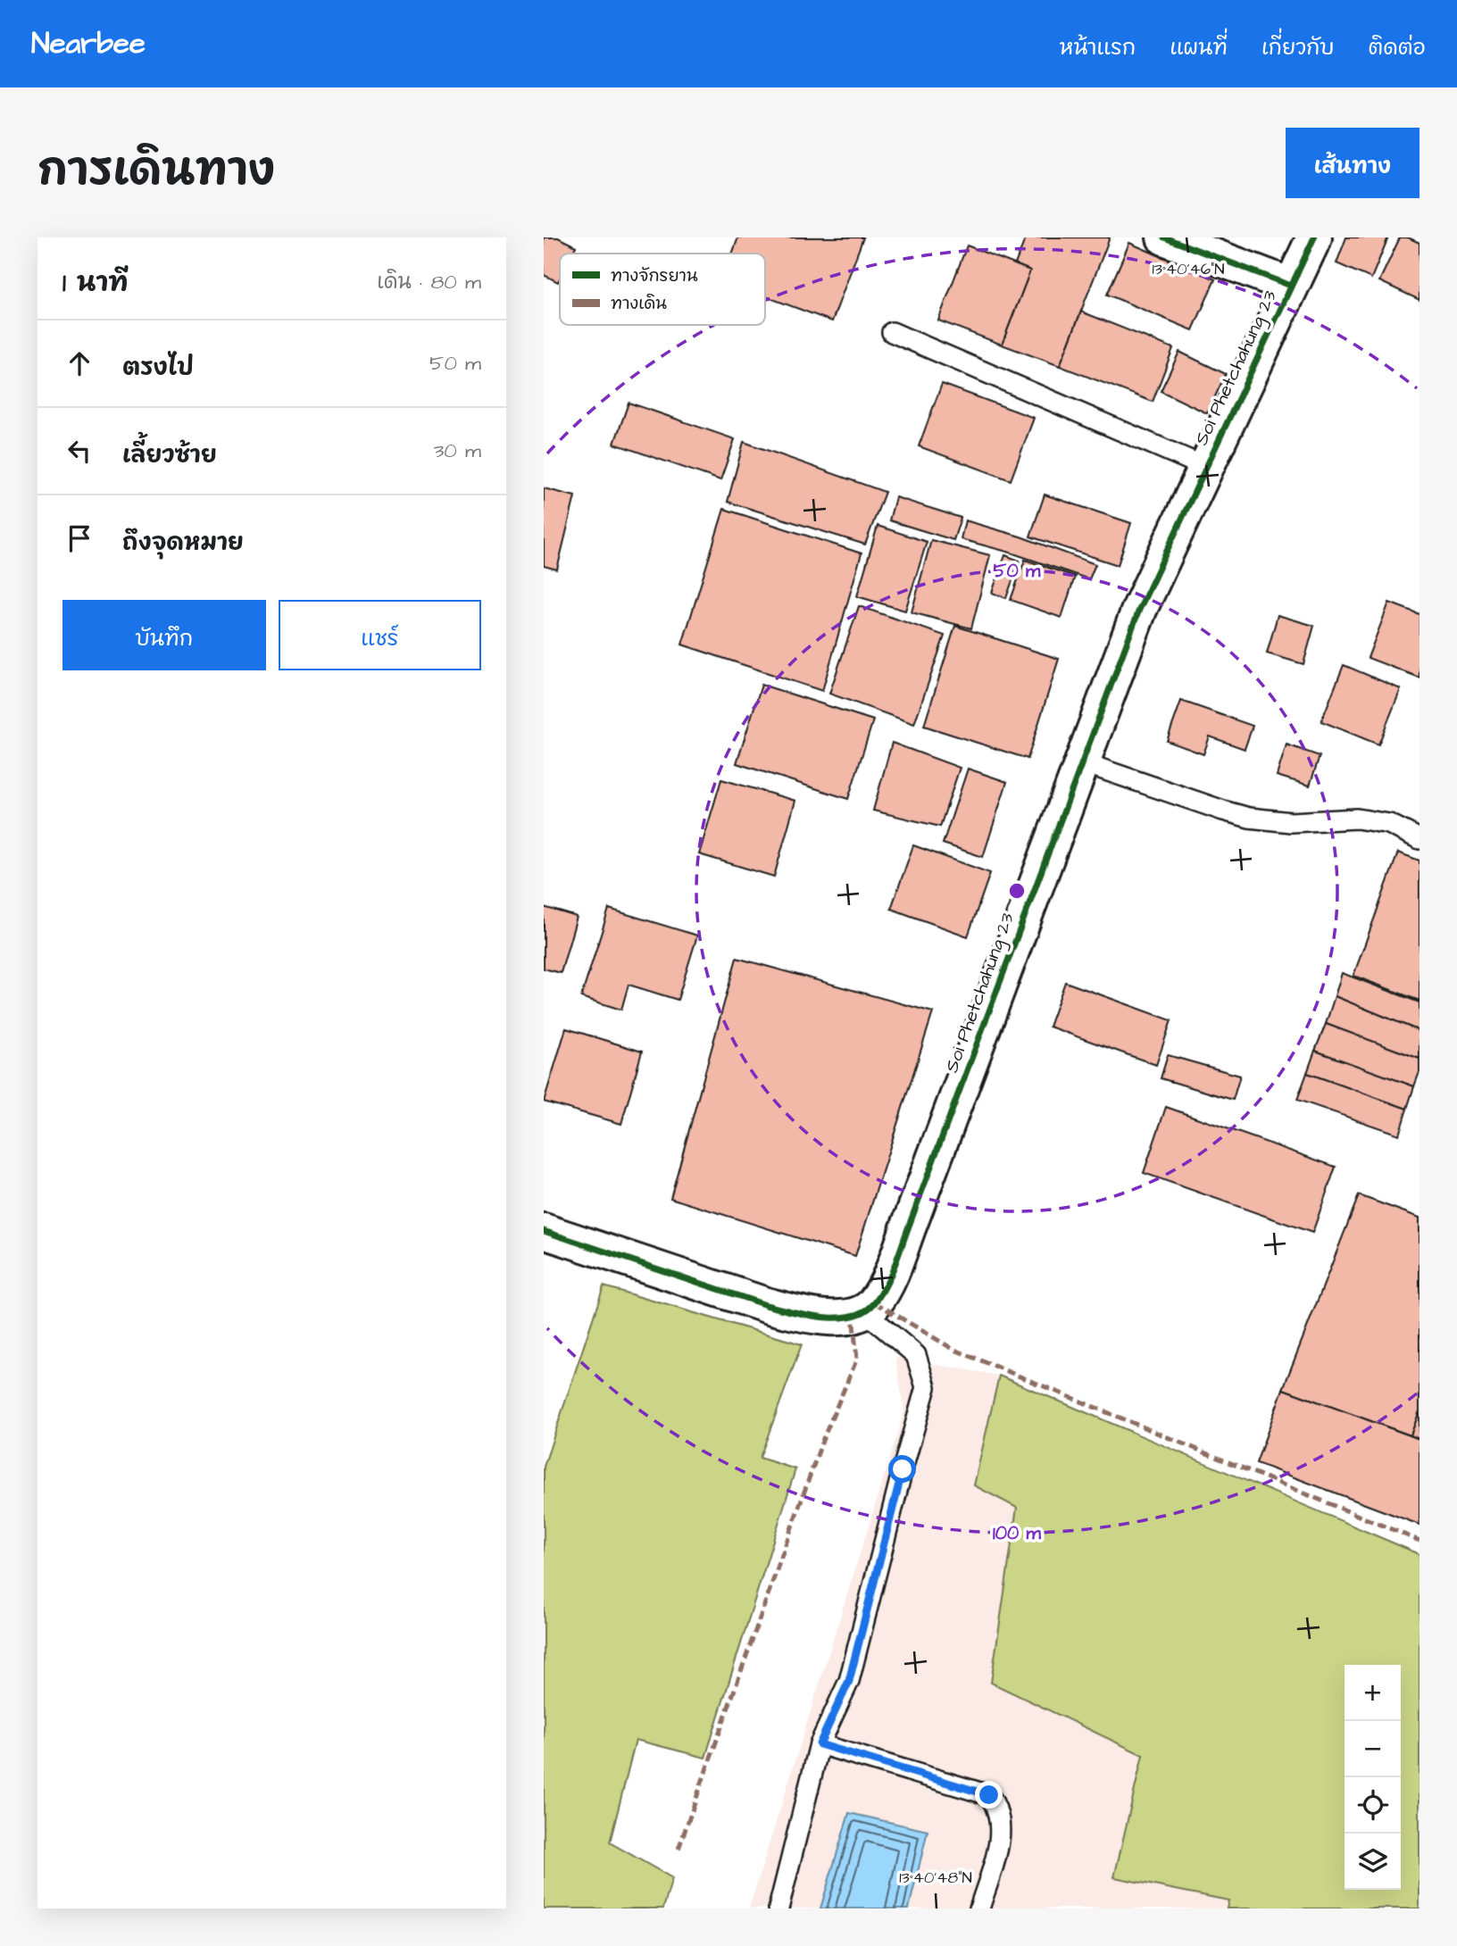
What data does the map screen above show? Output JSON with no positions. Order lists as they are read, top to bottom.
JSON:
{
  "streets": {
    "street": ["Soi Phetchahung 23"]
  },
  "legend": ["ทางจักรยาน", "ทางเดิน"],
  "page": {
    "header": "Nearbee",
    "nav": [
      "หน้าแรก",
      "แผนที่",
      "เกี่ยวกับ",
      "ติดต่อ"
    ],
    "title": "การเดินทาง",
    "buttons": [
      "เส้นทาง",
      ["บันทึก", "แชร์"]
    ],
    "heading": ["1 นาที", "เดิน · 80 m"],
    "list": [
      ["ตรงไป", "50 m"],
      ["เลี้ยวซ้าย", "30 m"],
      "ถึงจุดหมาย"
    ],
    "map_buttons": ["+", "−"]
  },
  "coordinates": ["13°40'46\"N", "13°40'48\"N"],
  "rings": ["50 m", "100 m"]
}
